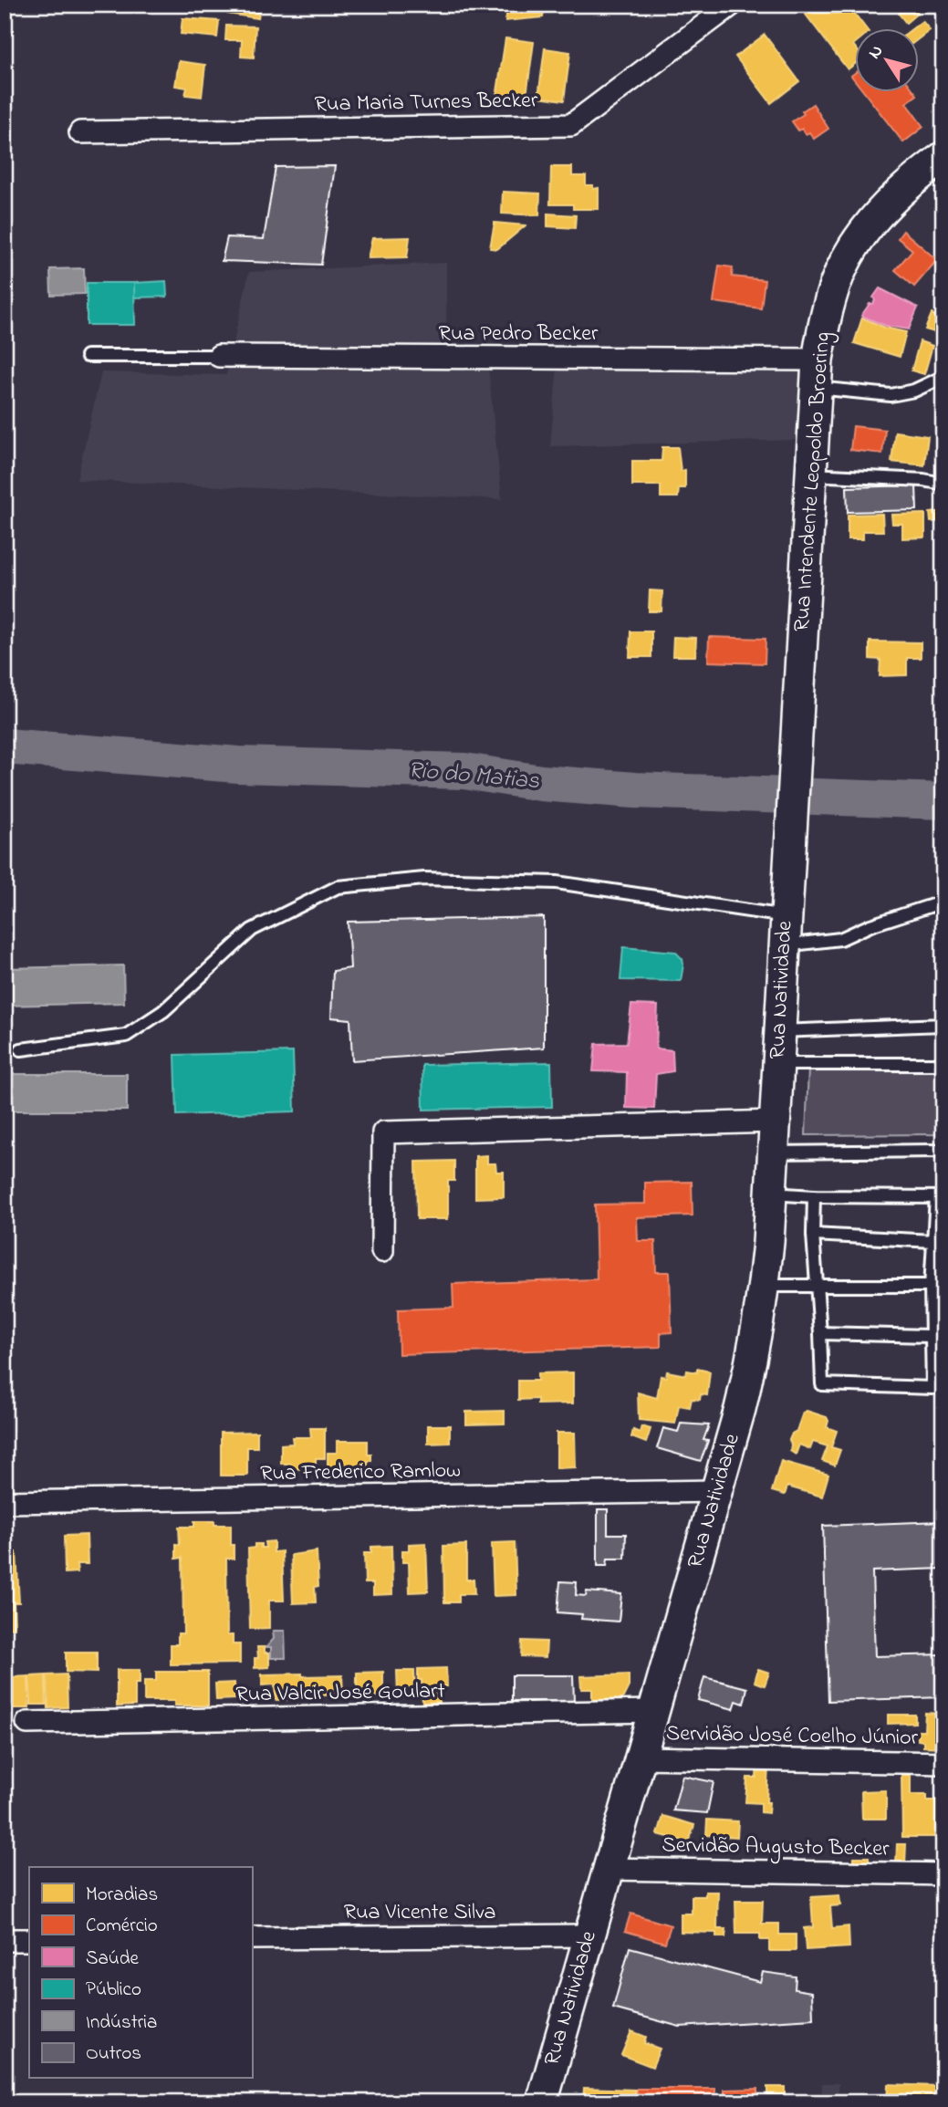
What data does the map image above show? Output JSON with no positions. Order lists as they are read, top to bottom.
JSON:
{
  "streets": {
    "main road": ["Rua Intendente Leopoldo Broering", "Rua Natividade"],
    "street": [
      "Rua Maria Turnes Becker",
      "Rua Pedro Becker",
      "Rua Frederico Ramlow",
      "Rua Valcir José Goulart",
      "Servidão José Coelho Júnior",
      "Servidão Augusto Becker",
      "Rua Vicente Silva"
    ]
  },
  "crossings": [
    ["Rua Pedro Becker", "Rua Intendente Leopoldo Broering"],
    ["Rua Intendente Leopoldo Broering", "Rua Natividade"],
    ["Rua Natividade", "Rua Frederico Ramlow"],
    ["Rua Natividade", "Rua Valcir José Goulart"],
    ["Rua Natividade", "Servidão José Coelho Júnior"],
    ["Rua Natividade", "Servidão Augusto Becker"],
    ["Rua Natividade", "Rua Vicente Silva"]
  ],
  "water": ["Rio do Matias"],
  "legend": [
    "Moradias",
    "Comércio",
    "Saúde",
    "Público",
    "Indústria",
    "Outros"
  ],
  "north": "top left"
}
